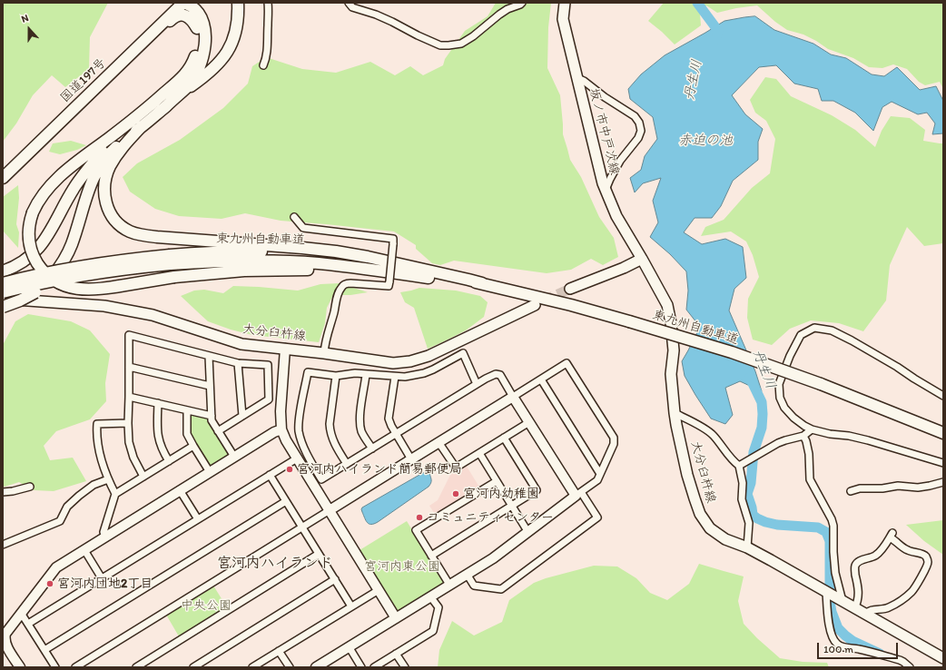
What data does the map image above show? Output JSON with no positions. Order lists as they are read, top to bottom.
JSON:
{
  "streets": {
    "highway": ["国道197号", "東九州自動車道"],
    "main road": ["坂ノ市中戸次線", "大分臼杵線"]
  },
  "crossings": [
    ["坂ノ市中戸次線", "大分臼杵線"]
  ],
  "districts": ["宮河内ハイランド"],
  "water": ["丹生川", "赤迫の池"],
  "parks": ["宮河内東公園", "中央公園"],
  "places": [
    "宮河内ハイランド簡易郵便局",
    "宮河内幼稚園",
    "コミュニティセンター",
    "宮河内団地2丁目"
  ],
  "scale_bar": "100 m",
  "north": "top"
}
